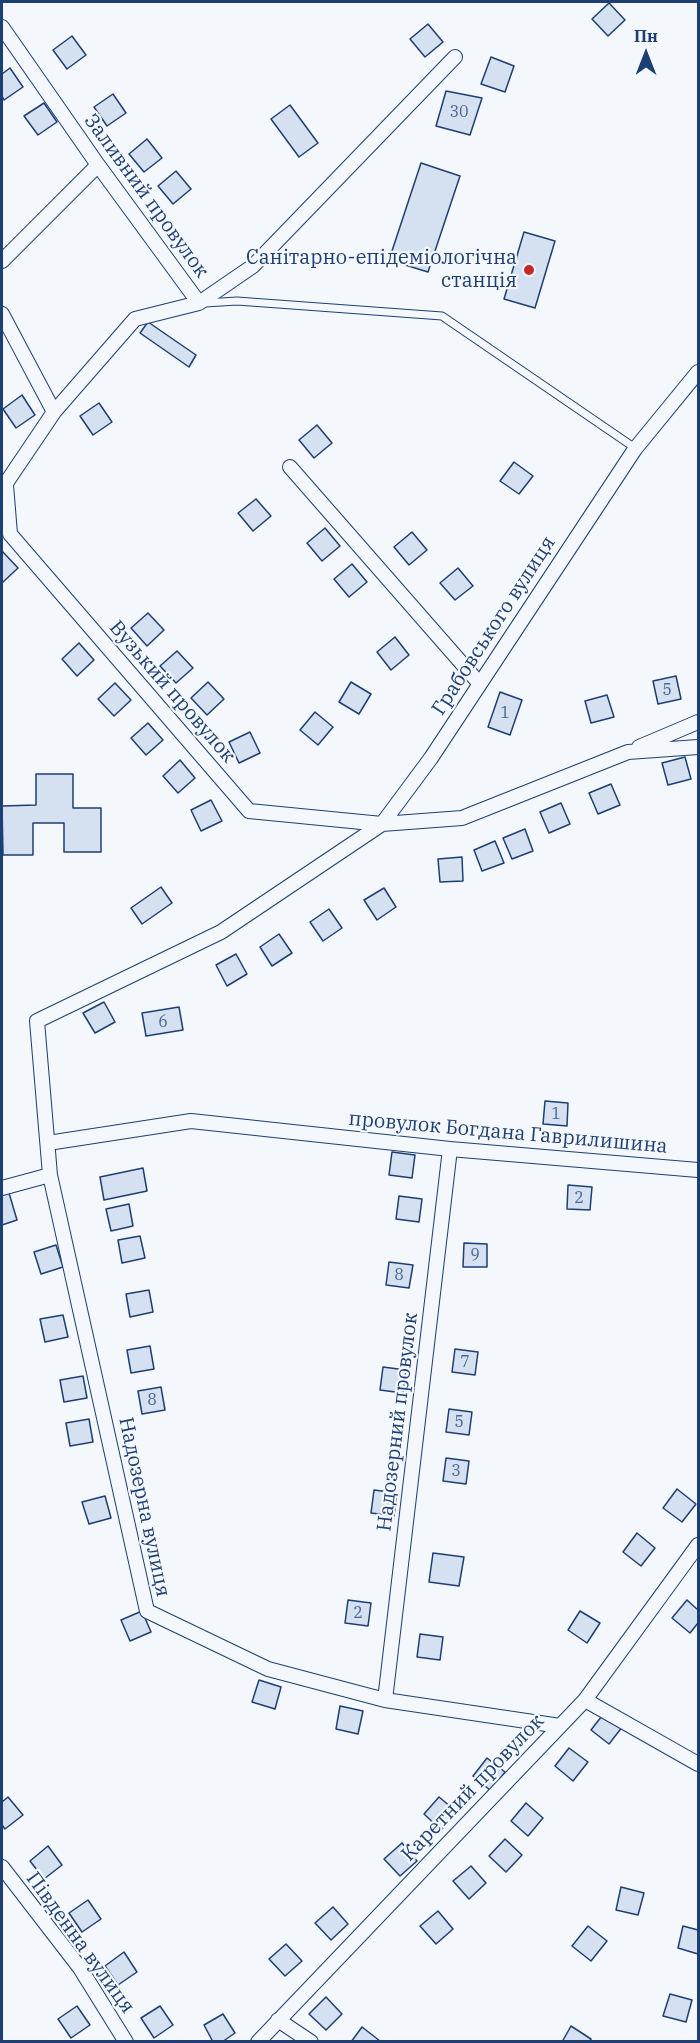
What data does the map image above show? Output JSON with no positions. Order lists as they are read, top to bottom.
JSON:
{
  "streets": {
    "street": [
      "Заливний провулок",
      "Грабовського вулиця",
      "Вузький провулок",
      "провулок Богдана Гаврилишина",
      "Надозерний провулок",
      "Надозерна вулиця",
      "Каретний провулок",
      "Південна вулиця"
    ]
  },
  "crossings": [
    ["Грабовського вулиця", "Вузький провулок"],
    ["Грабовського вулиця", "Надозерна вулиця"],
    ["Вузький провулок", "Надозерна вулиця"],
    ["провулок Богдана Гаврилишина", "Надозерний провулок"],
    ["провулок Богдана Гаврилишина", "Надозерна вулиця"],
    ["Надозерний провулок", "Надозерна вулиця"],
    ["Надозерна вулиця", "Каретний провулок"]
  ],
  "places": ["Санітарно-епідеміологічна станція"],
  "house_numbers": [
    "30",
    "5",
    "1",
    "6",
    "1",
    "2",
    "9",
    "8",
    "7",
    "8",
    "5",
    "3",
    "2"
  ],
  "north": "top"
}
